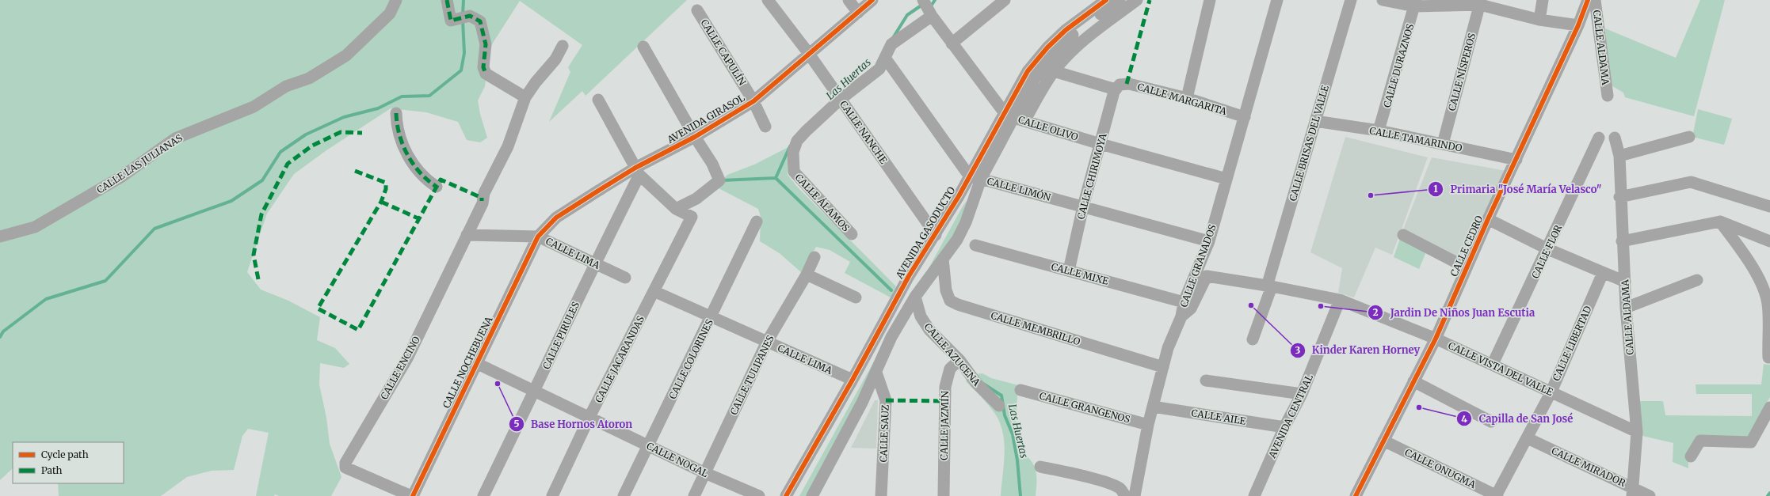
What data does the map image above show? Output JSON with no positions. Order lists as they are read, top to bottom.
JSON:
{
  "streets": {
    "street": [
      "CALLE ALDAMA",
      "CALLE CAPULÍN",
      "CALLE DURAZNOS",
      "CALLE NÍSPEROS",
      "CALLE MARGARITA",
      "AVENIDA GIRASOL",
      "CALLE OLIVO",
      "CALLE NANCHE",
      "CALLE TAMARINDO",
      "CALLE BRISAS DEL VALLE",
      "CALLE LAS JULIANAS",
      "CALLE CHIRIMOYA",
      "CALLE LIMÓN",
      "CALLE ÁLAMOS",
      "AVENIDA GASODUCTO",
      "CALLE CEDRO",
      "CALLE FLOR",
      "CALLE LIMA",
      "CALLE GRANADOS",
      "CALLE MIXE",
      "CALLE MEMBRILLO",
      "CALLE PIRULES",
      "CALLE LIBERTAD",
      "CALLE AZUCENA",
      "CALLE JACARANDAS",
      "CALLE COLORINES",
      "CALLE NOCHEBUENA",
      "CALLE ENCINO",
      "CALLE VISTA DEL VALLE",
      "CALLE TULIPANES",
      "CALLE GRANGENOS",
      "AVENIDA CENTRAL",
      "CALLE AILE",
      "CALLE JAZMÍN",
      "CALLE SAUZ",
      "CALLE NOGAL",
      "CALLE MIRADOR",
      "CALLE ONUGMA"
    ]
  },
  "crossings": [
    ["CALLE ALDAMA", "CALLE VISTA DEL VALLE"],
    ["CALLE ALDAMA", "CALLE MIRADOR"],
    ["CALLE CAPULÍN", "AVENIDA GIRASOL"],
    ["CALLE DURAZNOS", "CALLE TAMARINDO"],
    ["CALLE NÍSPEROS", "CALLE TAMARINDO"],
    ["CALLE MARGARITA", "CALLE CHIRIMOYA"],
    ["CALLE MARGARITA", "CALLE GRANADOS"],
    ["AVENIDA GIRASOL", "CALLE NANCHE"],
    ["AVENIDA GIRASOL", "CALLE LIMA"],
    ["AVENIDA GIRASOL", "CALLE PIRULES"],
    ["AVENIDA GIRASOL", "CALLE NOCHEBUENA"],
    ["CALLE OLIVO", "CALLE CHIRIMOYA"],
    ["CALLE OLIVO", "AVENIDA GASODUCTO"],
    ["CALLE OLIVO", "CALLE GRANADOS"],
    ["CALLE NANCHE", "CALLE ÁLAMOS"],
    ["CALLE NANCHE", "AVENIDA GASODUCTO"],
    ["CALLE TAMARINDO", "CALLE BRISAS DEL VALLE"],
    ["CALLE TAMARINDO", "CALLE CEDRO"],
    ["CALLE BRISAS DEL VALLE", "CALLE VISTA DEL VALLE"],
    ["CALLE CHIRIMOYA", "CALLE LIMÓN"],
    ["CALLE CHIRIMOYA", "CALLE MIXE"],
    ["CALLE LIMÓN", "AVENIDA GASODUCTO"],
    ["CALLE LIMÓN", "CALLE GRANADOS"],
    ["AVENIDA GASODUCTO", "CALLE LIMA"],
    ["AVENIDA GASODUCTO", "CALLE MEMBRILLO"],
    ["AVENIDA GASODUCTO", "CALLE AZUCENA"],
    ["AVENIDA GASODUCTO", "CALLE SAUZ"],
    ["CALLE CEDRO", "CALLE VISTA DEL VALLE"],
    ["CALLE CEDRO", "CALLE ONUGMA"],
    ["CALLE FLOR", "CALLE VISTA DEL VALLE"],
    ["CALLE LIMA", "CALLE PIRULES"],
    ["CALLE LIMA", "CALLE JACARANDAS"],
    ["CALLE LIMA", "CALLE COLORINES"],
    ["CALLE LIMA", "CALLE NOCHEBUENA"],
    ["CALLE LIMA", "CALLE TULIPANES"],
    ["CALLE GRANADOS", "CALLE MIXE"],
    ["CALLE GRANADOS", "CALLE MEMBRILLO"],
    ["CALLE GRANADOS", "CALLE VISTA DEL VALLE"],
    ["CALLE GRANADOS", "CALLE GRANGENOS"],
    ["CALLE GRANADOS", "CALLE AILE"],
    ["CALLE PIRULES", "CALLE NOGAL"],
    ["CALLE LIBERTAD", "CALLE VISTA DEL VALLE"],
    ["CALLE LIBERTAD", "CALLE MIRADOR"],
    ["CALLE LIBERTAD", "CALLE ONUGMA"],
    ["CALLE AZUCENA", "CALLE JAZMÍN"],
    ["CALLE JACARANDAS", "CALLE NOGAL"],
    ["CALLE COLORINES", "CALLE NOGAL"],
    ["CALLE NOCHEBUENA", "CALLE ENCINO"],
    ["CALLE NOCHEBUENA", "CALLE NOGAL"],
    ["CALLE VISTA DEL VALLE", "AVENIDA CENTRAL"],
    ["CALLE TULIPANES", "CALLE NOGAL"],
    ["AVENIDA CENTRAL", "CALLE AILE"]
  ],
  "water": ["Las Huertas"],
  "places": [
    "Primaria \"José María Velasco\"",
    "Kinder Karen Horney",
    "Jardin De Niños Juan Escutia",
    "Base Hornos Atoron",
    "Capilla de San José"
  ],
  "legend": ["Cycle path", "Path"]
}
